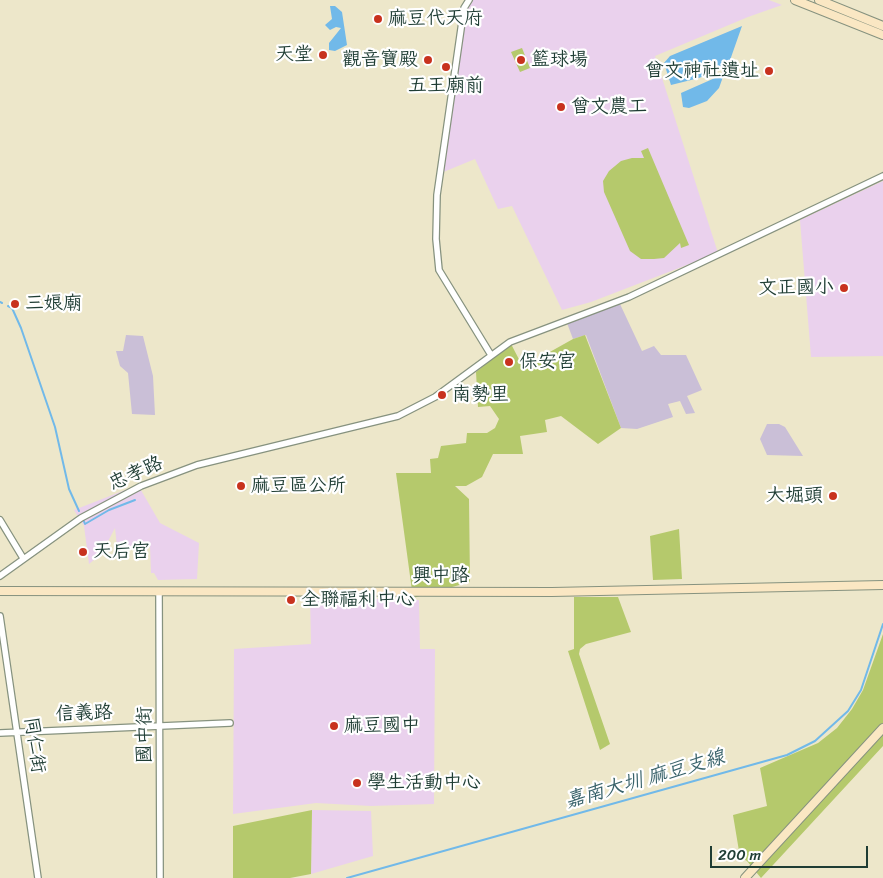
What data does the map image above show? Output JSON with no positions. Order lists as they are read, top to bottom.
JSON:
{
  "streets": {
    "main road": ["興中路"],
    "street": [
      "忠孝路",
      "信義路",
      "國中街",
      "同仁街"
    ]
  },
  "crossings": [
    ["興中路", "國中街"],
    ["信義路", "國中街"],
    ["信義路", "同仁街"]
  ],
  "water": ["嘉南大圳 麻豆支線"],
  "places": [
    "麻豆代天府",
    "天堂",
    "觀音寶殿",
    "籃球場",
    "五王廟前",
    "曾文神社遺址",
    "曾文農工",
    "文正國小",
    "三娘廟",
    "保安宮",
    "南勢里",
    "麻豆區公所",
    "大堀頭",
    "天后宮",
    "全聯福利中心",
    "麻豆國中",
    "學生活動中心"
  ],
  "scale_bar": "200 m"
}
